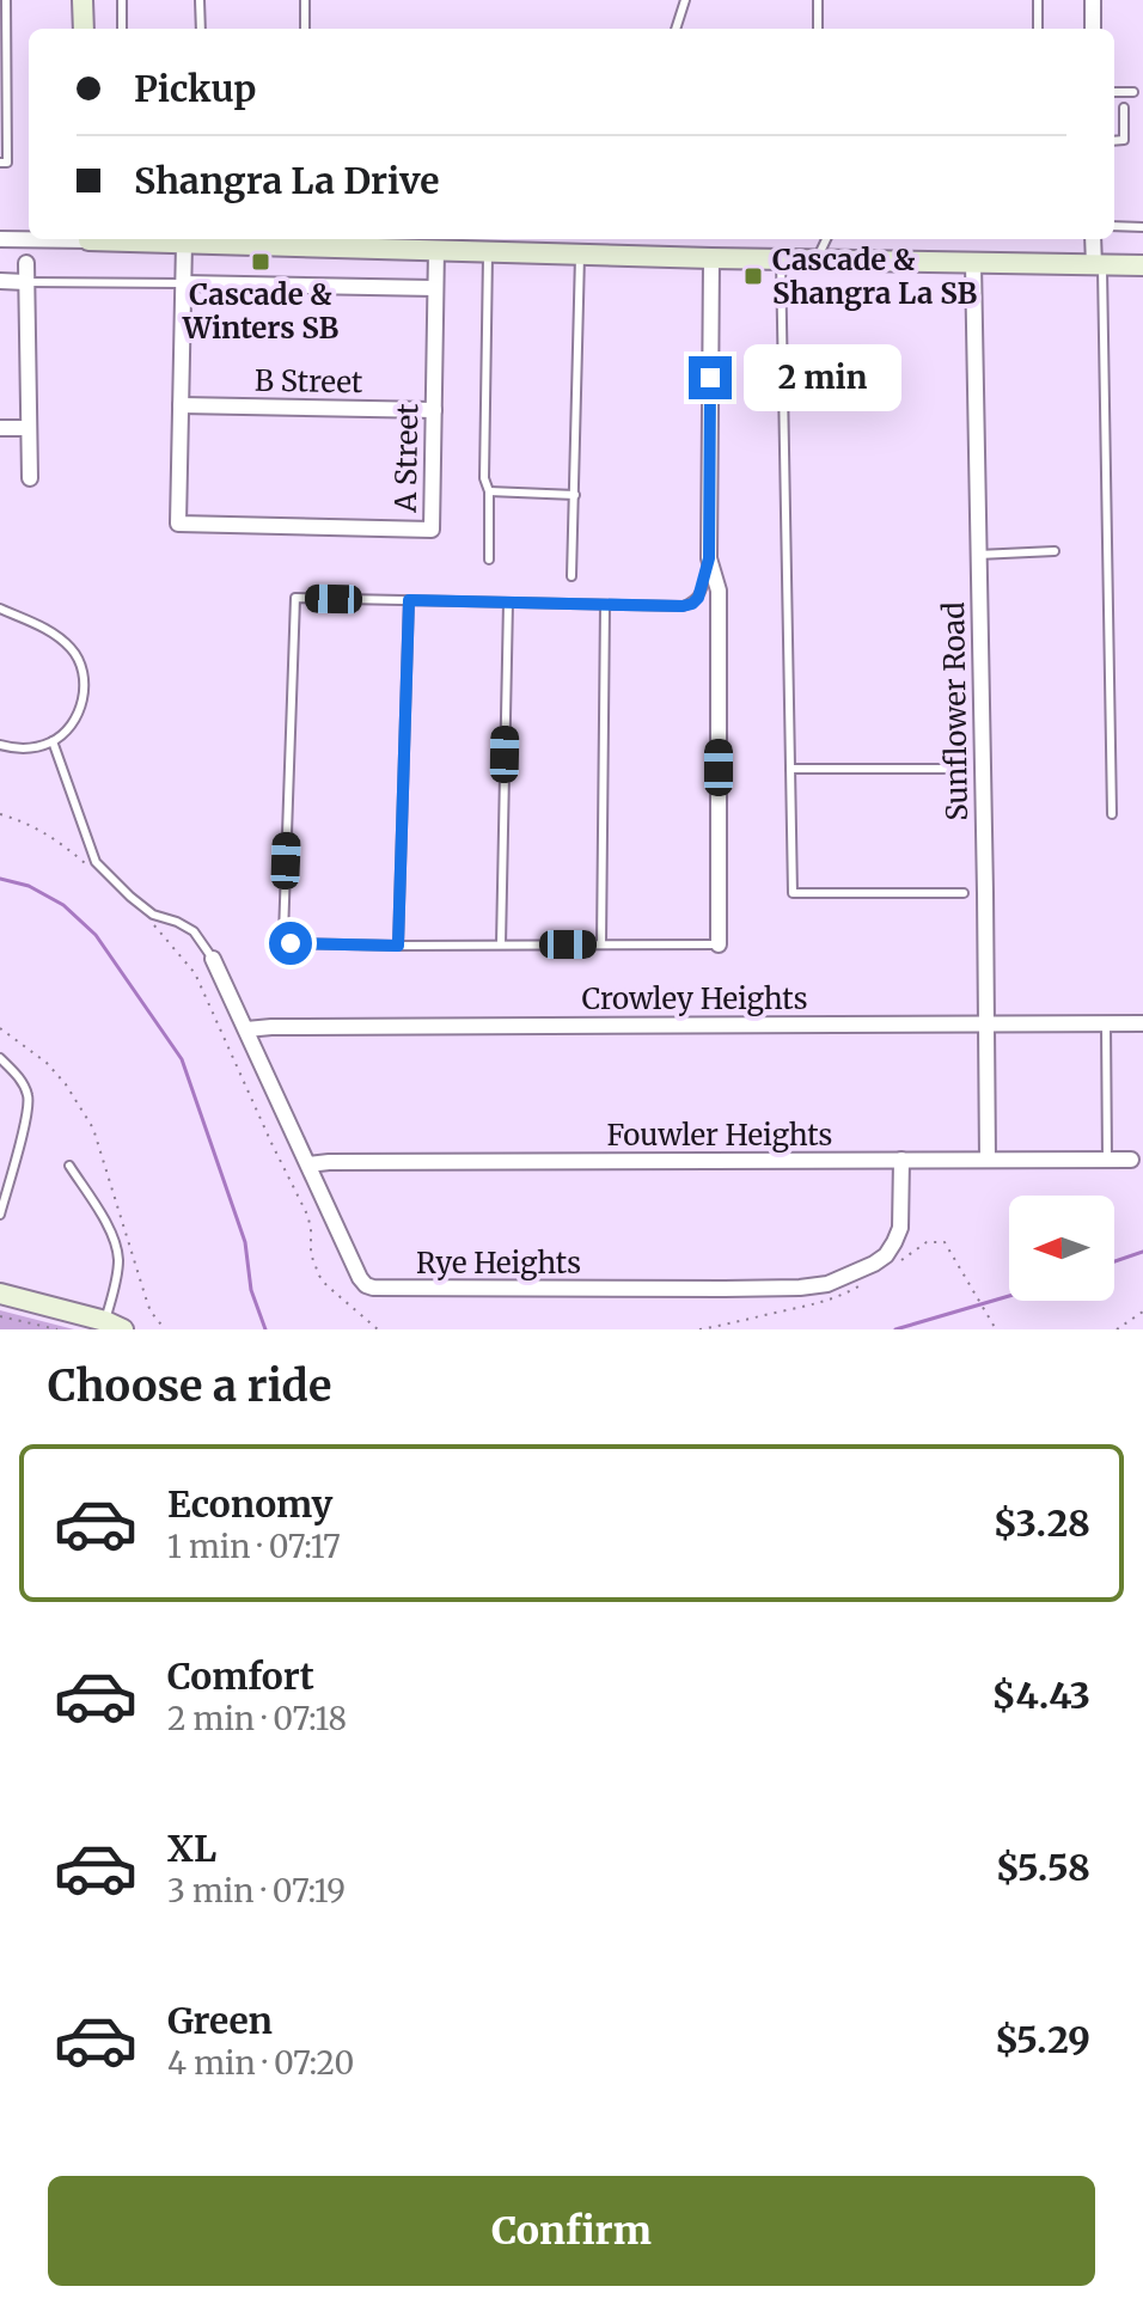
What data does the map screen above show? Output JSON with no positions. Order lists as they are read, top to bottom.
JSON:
{
  "streets": {
    "street": [
      "B Street",
      "A Street",
      "Sunflower Road",
      "Crowley Heights",
      "Fouwler Heights",
      "Rye Heights"
    ]
  },
  "crossings": [
    ["B Street", "A Street"],
    ["Sunflower Road", "Crowley Heights"],
    ["Sunflower Road", "Fouwler Heights"],
    ["Crowley Heights", "Rye Heights"],
    ["Fouwler Heights", "Rye Heights"]
  ],
  "places": {
    "transit": ["Cascade & Winters SB", "Cascade & Shangra La SB"]
  },
  "north": "left",
  "page": {
    "banner": ["Pickup", "Shangra La Drive"],
    "bubble": "2 min",
    "heading": "Choose a ride",
    "list": [
      {
        "name": "Economy",
        "note": "1 min · 07:17",
        "value": "$3.28"
      },
      {
        "name": "Comfort",
        "note": "2 min · 07:18",
        "value": "$4.43"
      },
      {
        "name": "XL",
        "note": "3 min · 07:19",
        "value": "$5.58"
      },
      {
        "name": "Green",
        "note": "4 min · 07:20",
        "value": "$5.29"
      }
    ],
    "buttons": "Confirm"
  }
}
